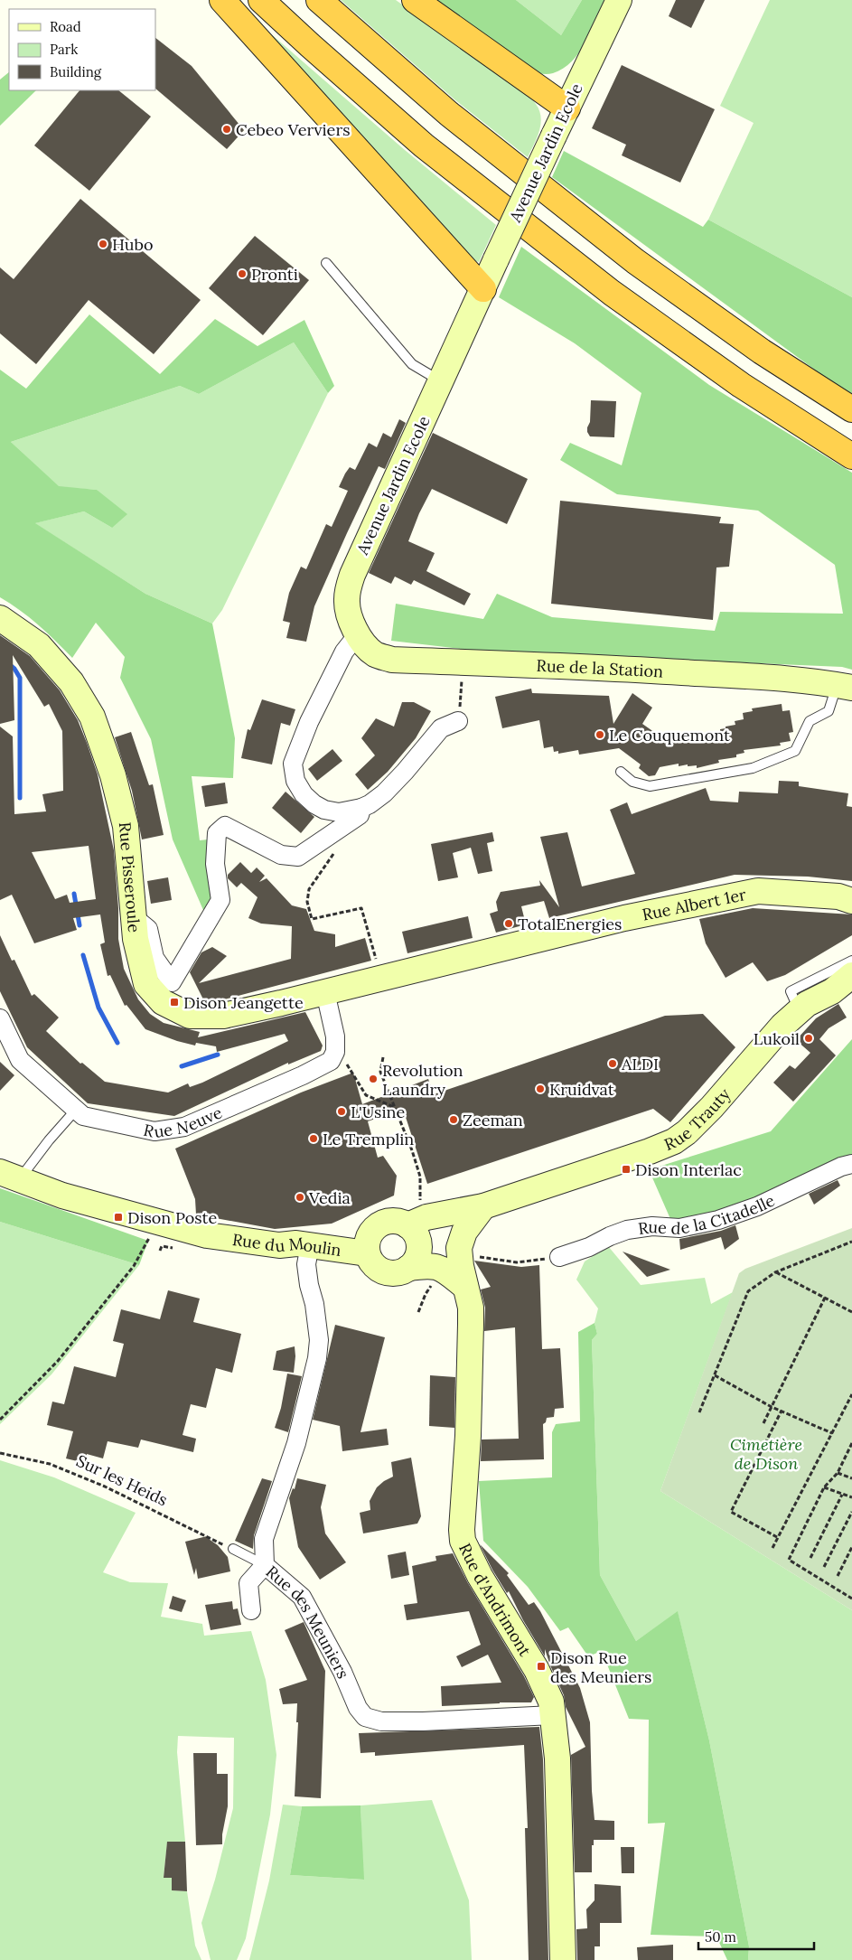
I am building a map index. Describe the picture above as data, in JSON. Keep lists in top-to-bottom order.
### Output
{
  "streets": {
    "main road": [
      "Avenue Jardin Ecole",
      "Rue de la Station",
      "Rue Pisseroule",
      "Rue Albert 1er",
      "Rue Trauty",
      "Rue du Moulin",
      "Rue d'Andrimont"
    ],
    "street": ["Rue Neuve", "Rue de la Citadelle", "Rue des Meuniers"],
    "path": ["Sur les Heids"]
  },
  "crossings": [
    ["Avenue Jardin Ecole", "Rue de la Station"],
    ["Rue Pisseroule", "Rue Albert 1er"],
    ["Rue Trauty", "Rue du Moulin"],
    ["Rue Trauty", "Rue d'Andrimont"],
    ["Rue du Moulin", "Rue des Meuniers"],
    ["Rue d'Andrimont", "Rue des Meuniers"]
  ],
  "parks": ["Cimetière de Dison"],
  "places": {
    "other": [
      "Cebeo Verviers",
      "Hubo",
      "Pronti",
      "Le Couquemont",
      "TotalEnergies",
      "Lukoil",
      "ALDI",
      "Revolution Laundry",
      "Kruidvat",
      "L'Usine",
      "Zeeman",
      "Le Tremplin",
      "Vedia"
    ],
    "transit": [
      "Dison Jeangette",
      "Dison Interlac",
      "Dison Poste",
      "Dison Rue des Meuniers"
    ]
  },
  "legend": ["Road", "Park", "Building"],
  "scale_bar": "50 m"
}
